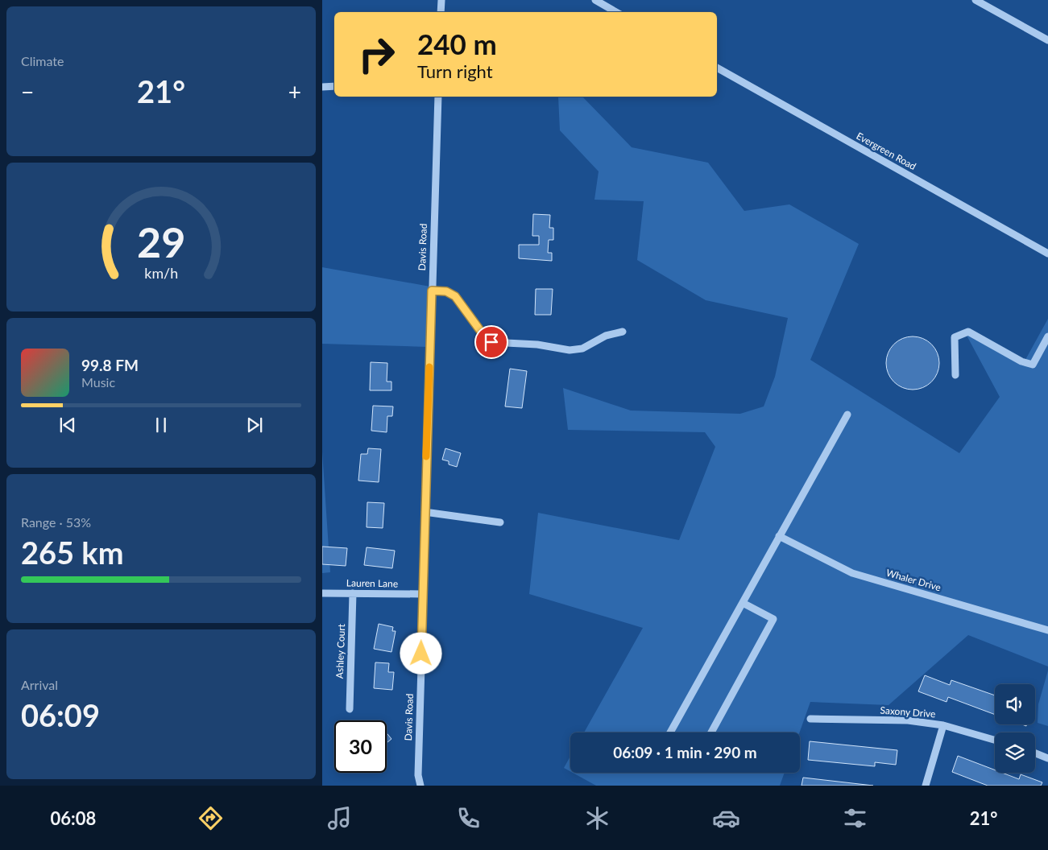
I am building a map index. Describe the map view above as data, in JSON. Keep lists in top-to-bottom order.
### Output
{
  "streets": {
    "street": [
      "Evergreen Road",
      "Davis Road",
      "Whaler Drive",
      "Lauren Lane",
      "Ashley Court",
      "Saxony Drive"
    ]
  },
  "crossings": [
    ["Davis Road", "Lauren Lane"],
    ["Lauren Lane", "Ashley Court"]
  ],
  "page": {
    "tile": [
      "Climate",
      ["Range · 53%", "265 km"],
      ["Arrival", "06:09"]
    ],
    "turn": ["240 m", "Turn right"],
    "heat": ["−", "21°", "+"],
    "song": ["99.8 FM", "Music"],
    "limit": "30",
    "trip": "06:09 · 1 min · 290 m",
    "tabs": ["06:08", "21°"],
    "gauge": ["29", "km/h"]
  }
}
